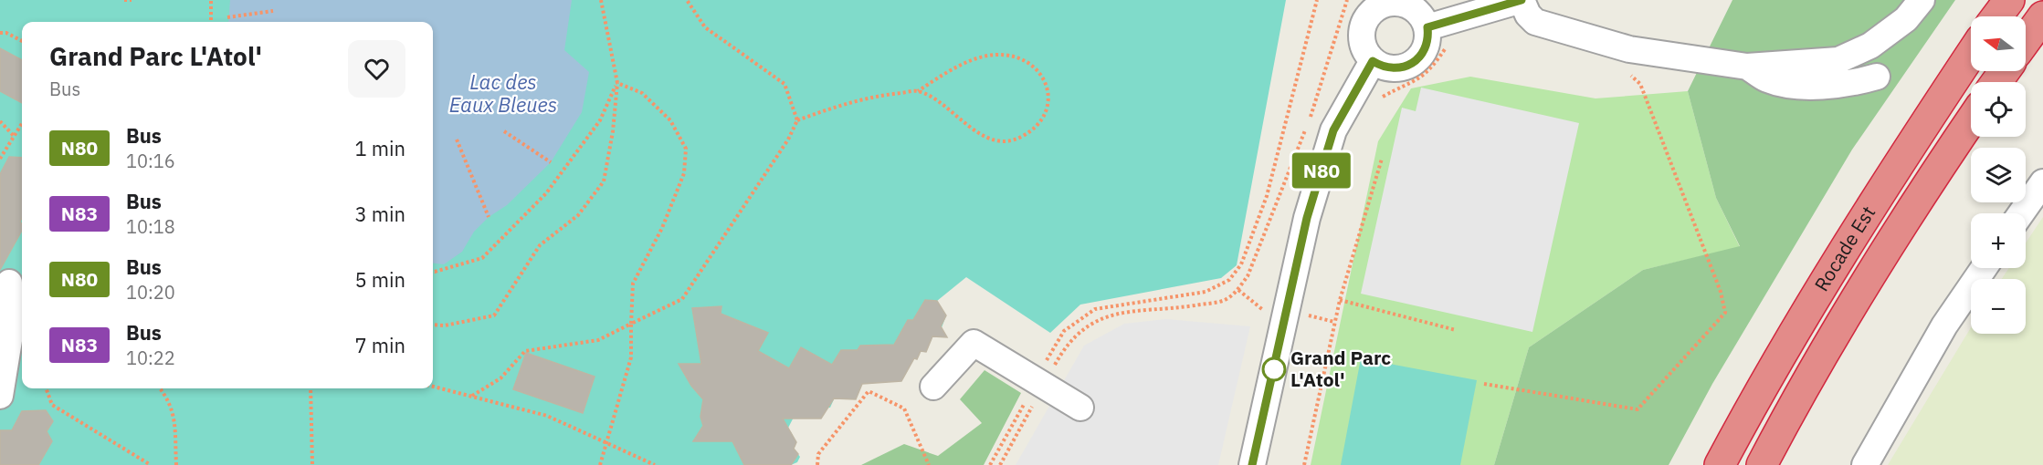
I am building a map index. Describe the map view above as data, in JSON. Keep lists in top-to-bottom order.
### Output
{
  "streets": {
    "highway": ["Rocade Est"]
  },
  "water": ["Lac des Eaux Bleues"],
  "places": ["Grand Parc L'Atol'"],
  "lines": ["bus line N80"],
  "north": "left",
  "page": {
    "on_map": "N80",
    "map_buttons": ["+", "−"],
    "heading": ["Grand Parc L'Atol'", "Bus"],
    "list": [
      {
        "mark": "N80",
        "name": "Bus",
        "note": "10:16",
        "value": "1 min"
      },
      {
        "mark": "N83",
        "name": "Bus",
        "note": "10:18",
        "value": "3 min"
      },
      {
        "mark": "N80",
        "name": "Bus",
        "note": "10:20",
        "value": "5 min"
      },
      {
        "mark": "N83",
        "name": "Bus",
        "note": "10:22",
        "value": "7 min"
      }
    ]
  }
}
